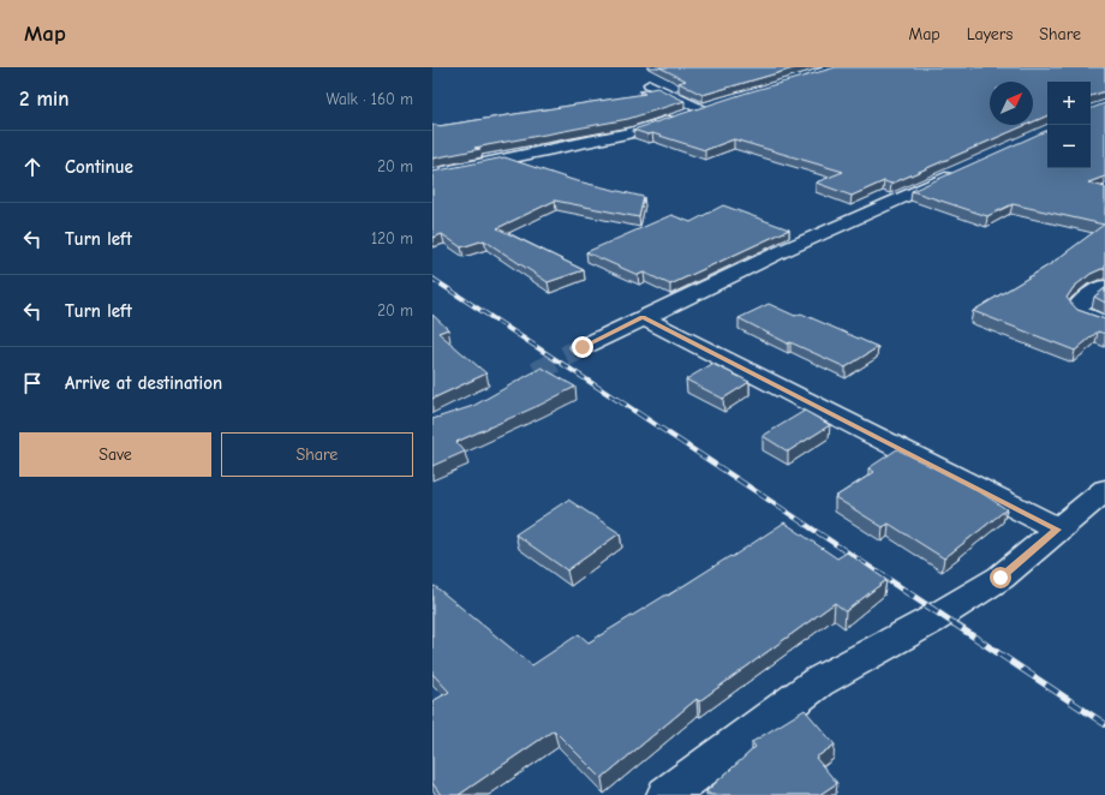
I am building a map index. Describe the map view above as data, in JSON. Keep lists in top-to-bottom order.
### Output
{
  "north": "top right",
  "page": {
    "header": "Map",
    "nav": ["Map", "Layers", "Share"],
    "heading": ["2 min", "Walk · 160 m"],
    "map_buttons": ["+", "−"],
    "list": [
      ["Continue", "20 m"],
      ["Turn left", "120 m"],
      ["Turn left", "20 m"],
      "Arrive at destination"
    ],
    "buttons": ["Save", "Share"]
  }
}
